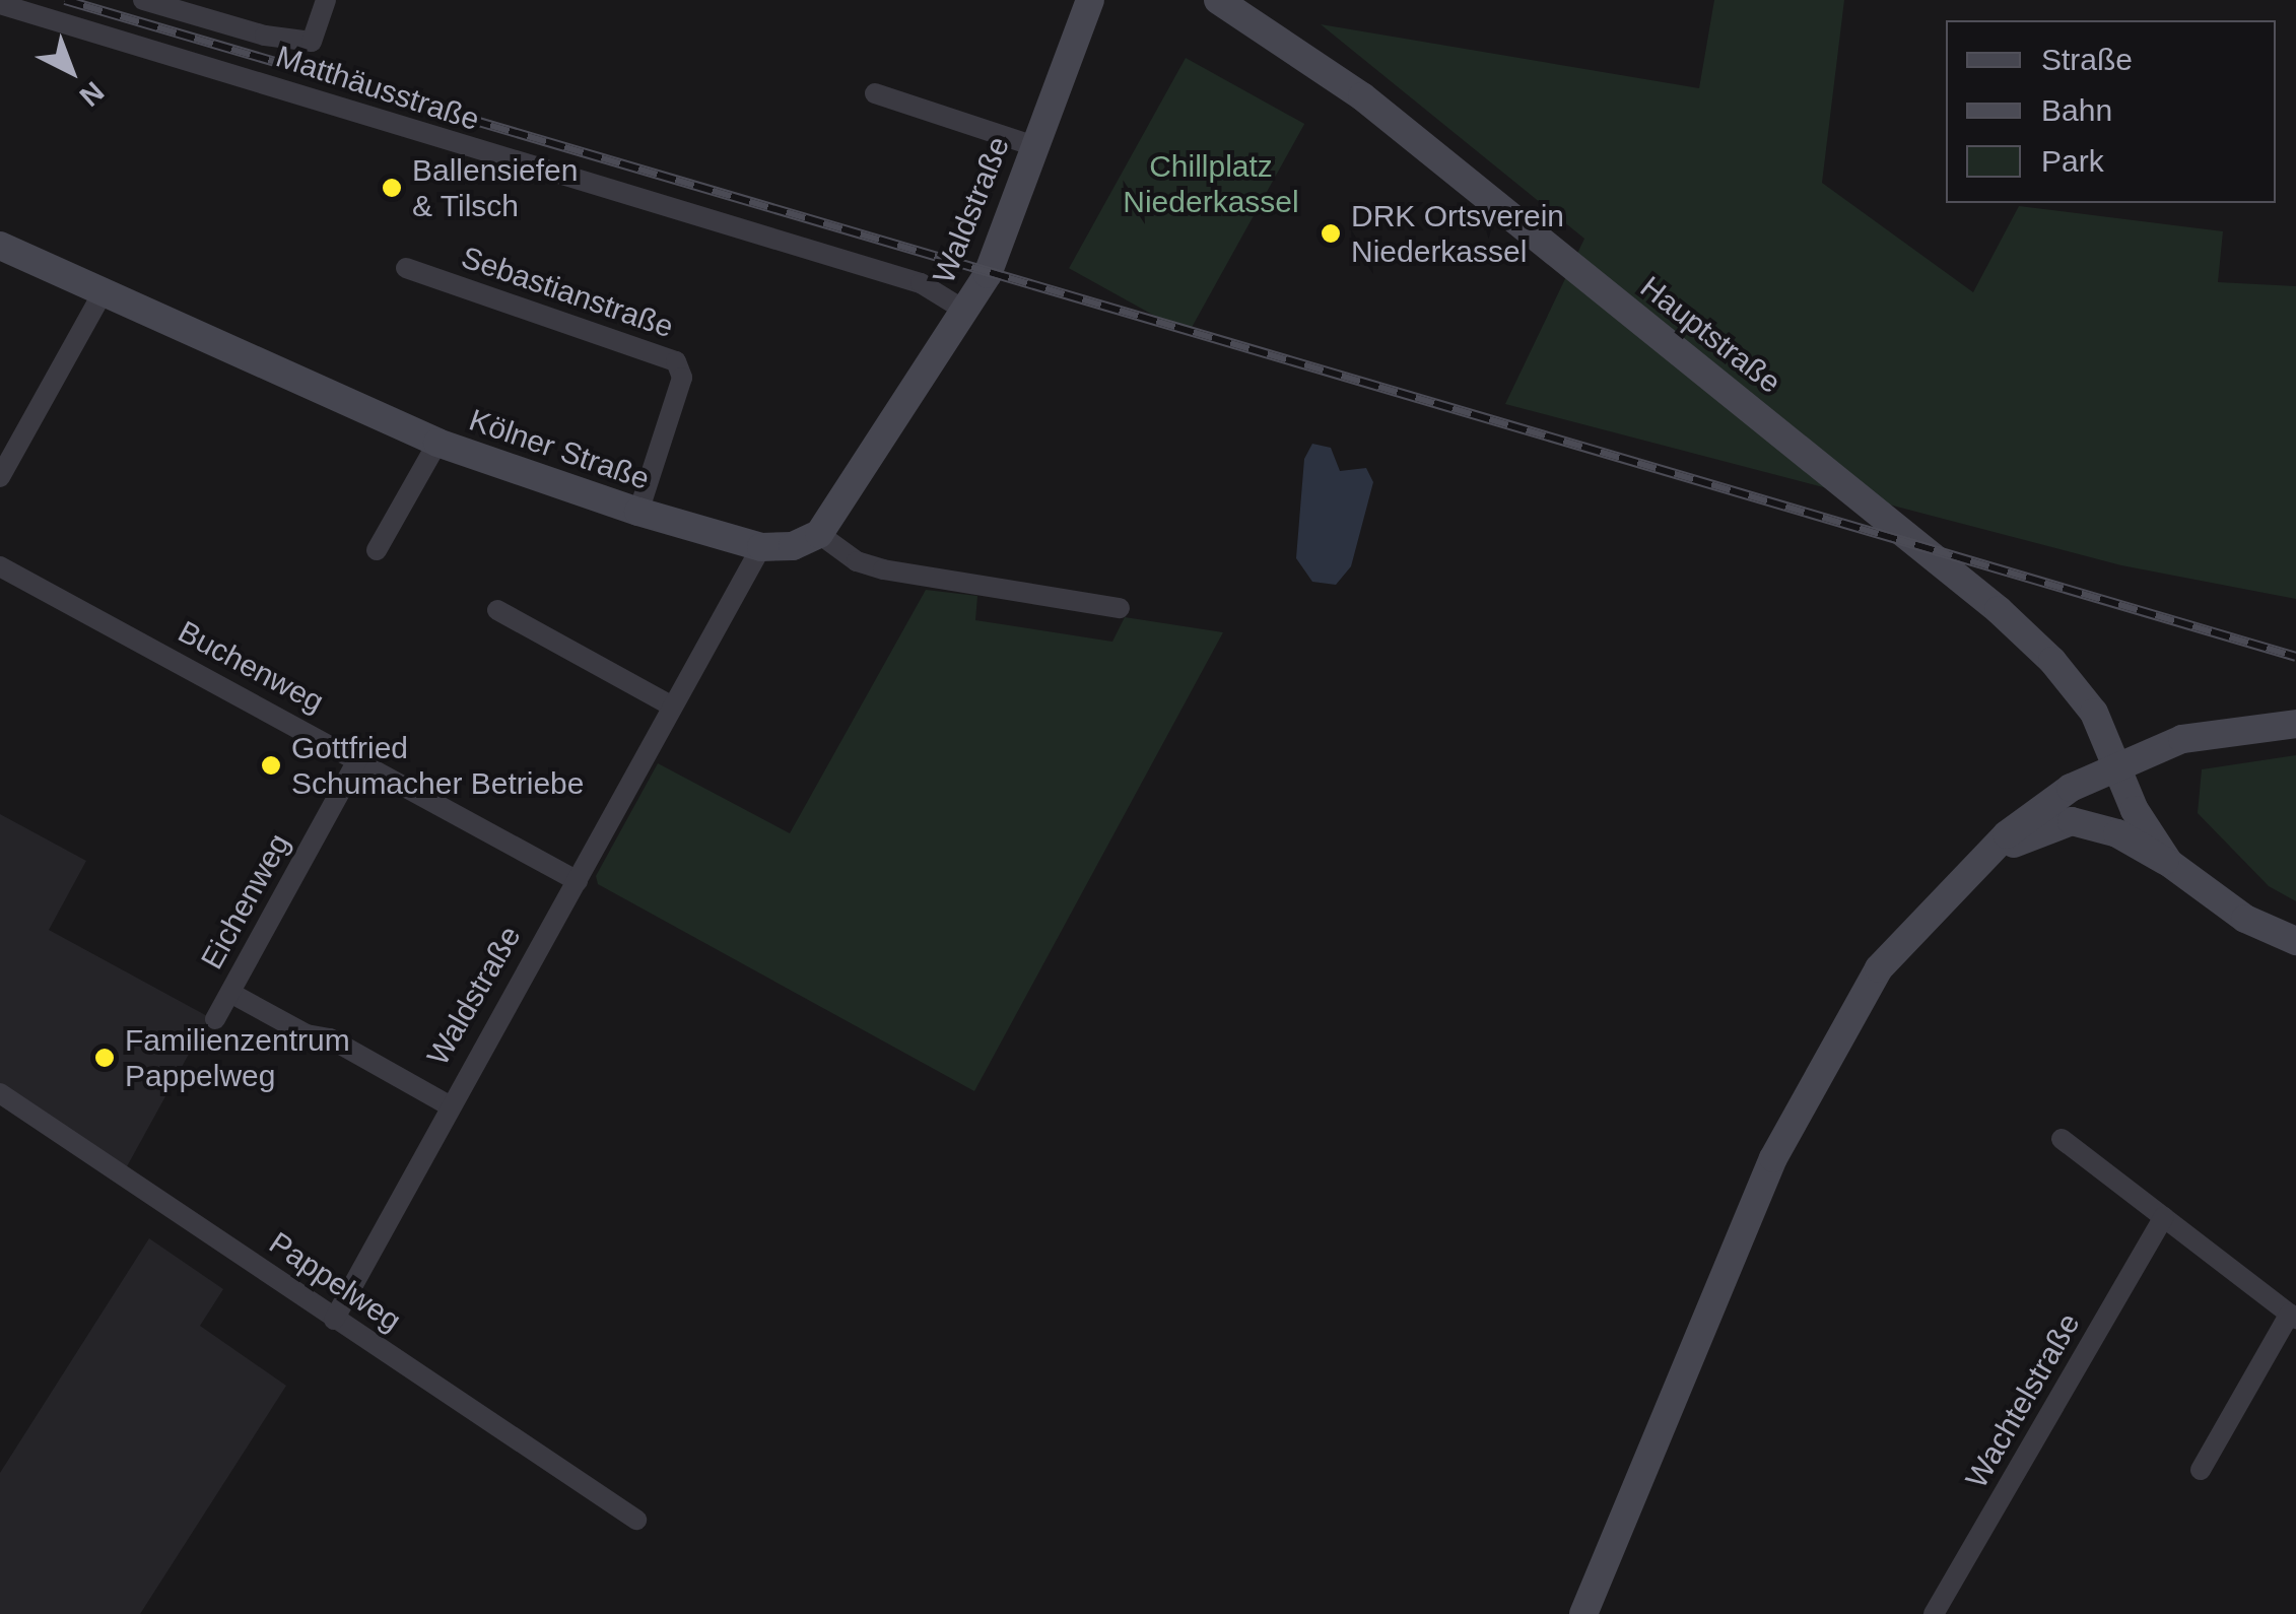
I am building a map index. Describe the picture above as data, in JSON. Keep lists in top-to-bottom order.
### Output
{
  "streets": {
    "street": [
      "Matthäusstraße",
      "Waldstraße",
      "Sebastianstraße",
      "Hauptstraße",
      "Kölner Straße",
      "Buchenweg",
      "Eichenweg",
      "Pappelweg",
      "Wachtelstraße"
    ]
  },
  "crossings": [
    ["Matthäusstraße", "Waldstraße"],
    ["Waldstraße", "Kölner Straße"],
    ["Waldstraße", "Buchenweg"],
    ["Waldstraße", "Pappelweg"],
    ["Sebastianstraße", "Kölner Straße"],
    ["Buchenweg", "Eichenweg"]
  ],
  "parks": ["Chillplatz Niederkassel"],
  "places": [
    "Ballensiefen & Tilsch",
    "DRK Ortsverein Niederkassel",
    "Gottfried Schumacher Betriebe",
    "Familienzentrum Pappelweg"
  ],
  "legend": ["Straße", "Bahn", "Park"],
  "north": "bottom right"
}
